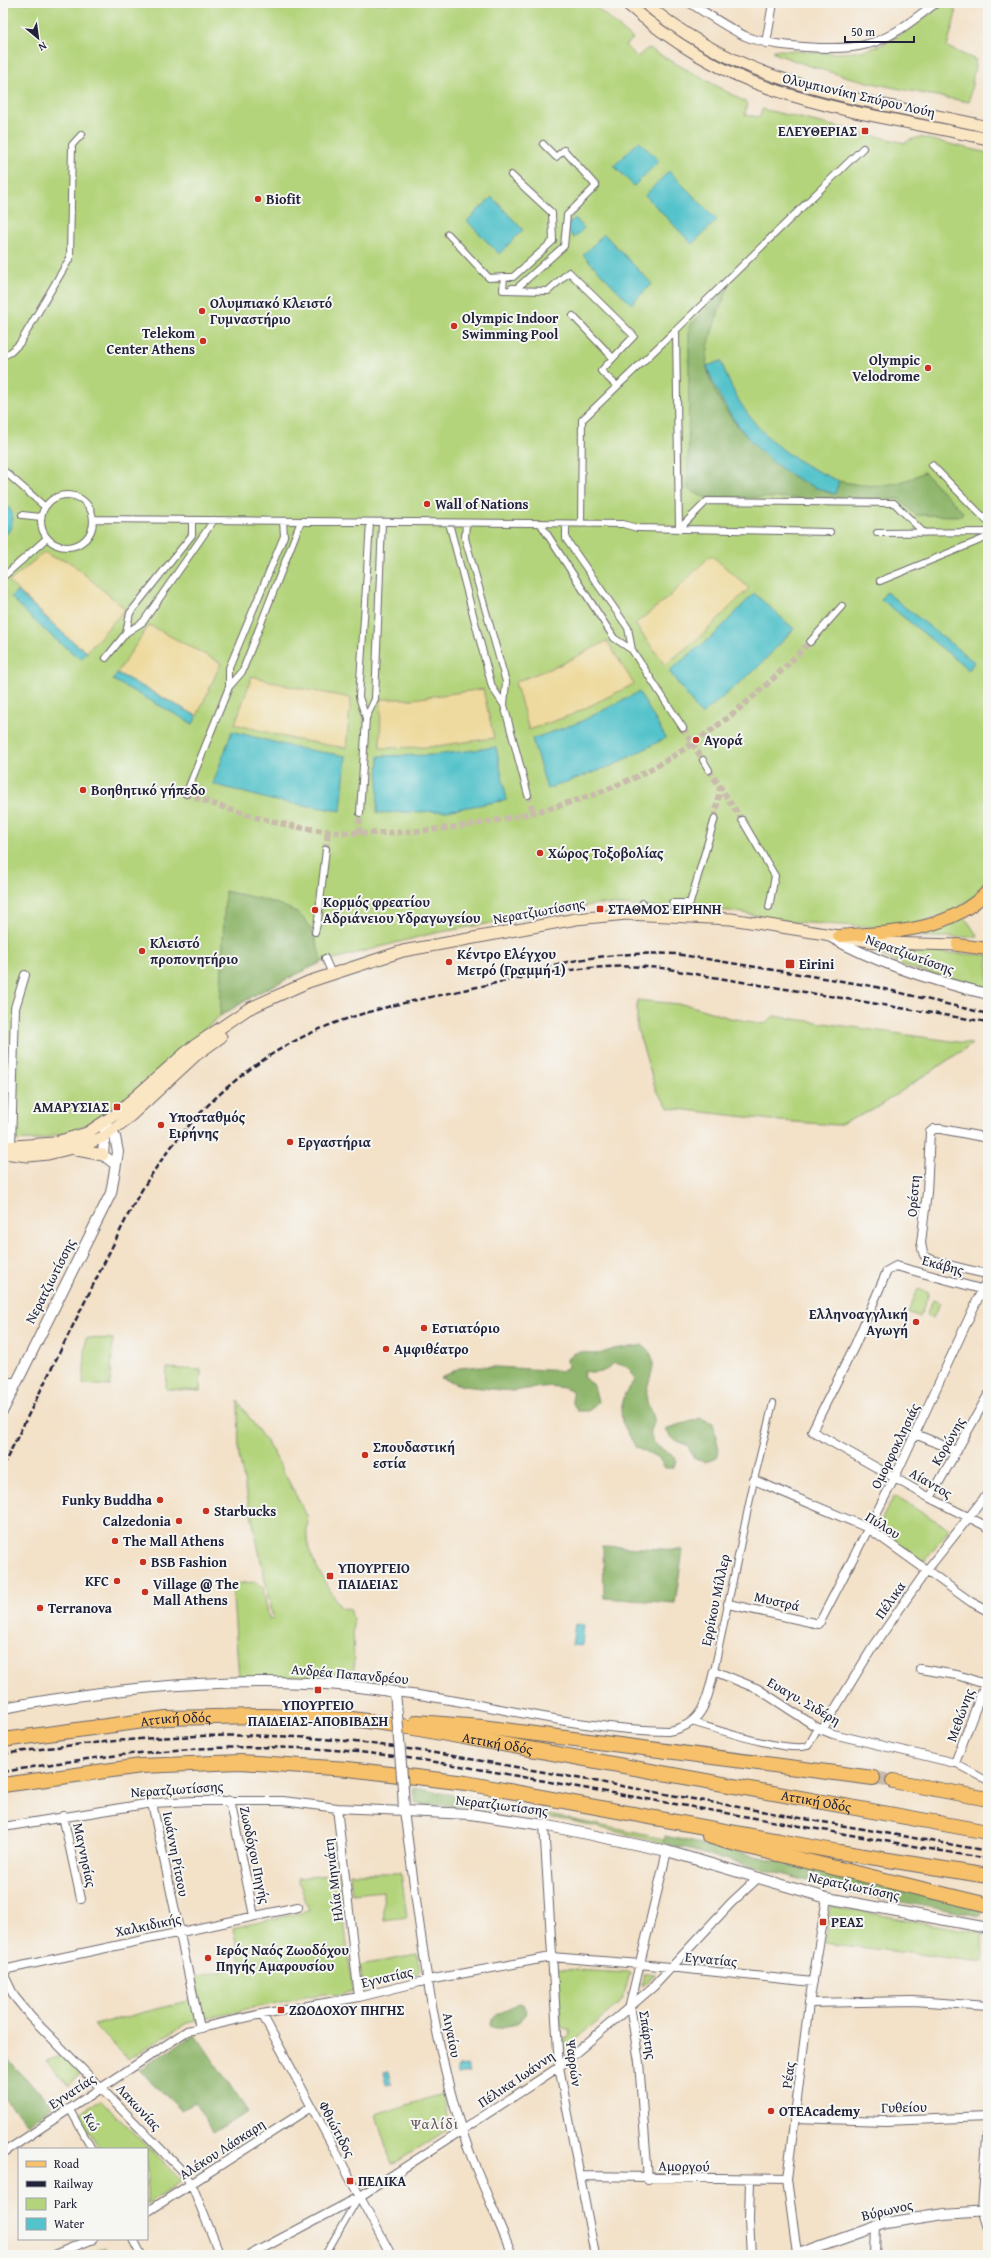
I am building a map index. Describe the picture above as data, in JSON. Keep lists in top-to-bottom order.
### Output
{
  "streets": {
    "highway": ["Αττική Οδός"],
    "main road": ["Ολυμπιονίκη Σπύρου Λούη", "Νερατζιωτίσσης"],
    "street": [
      "Ορέστη",
      "Εκάβης",
      "Κορώνης",
      "Ομορφοκλησιάς",
      "Αίαντος",
      "Πύλου",
      "Ερρίκου Μίλλερ",
      "Πέλικα",
      "Μυστρά",
      "Ανδρέα Παπανδρέου",
      "Ευαγυ. Σιδέρη",
      "Μεθώνης",
      "Ιωάννη Ρίτσου",
      "Μαγνησίας",
      "Ζωοδόχου Πηγής",
      "Ηλία Μηνιάτη",
      "Χαλκιδικής",
      "Εγνατίας",
      "Αιγαίου",
      "Σπάρτης",
      "Ψαρρών",
      "Ρέας",
      "Πέλικα Ιωάννη",
      "Λακωνίας",
      "Γυθείου",
      "Κώ",
      "Φθιώτιδος",
      "Αλέκου Λάσκαρη",
      "Αμοργού",
      "Βύρωνος"
    ]
  },
  "crossings": [
    ["Νερατζιωτίσσης", "Ιωάννη Ρίτσου"],
    ["Νερατζιωτίσσης", "Μαγνησίας"],
    ["Νερατζιωτίσσης", "Ζωοδόχου Πηγής"],
    ["Νερατζιωτίσσης", "Ηλία Μηνιάτη"],
    ["Νερατζιωτίσσης", "Αιγαίου"],
    ["Νερατζιωτίσσης", "Σπάρτης"],
    ["Νερατζιωτίσσης", "Ψαρρών"],
    ["Νερατζιωτίσσης", "Ρέας"],
    ["Νερατζιωτίσσης", "Πέλικα Ιωάννη"],
    ["Ορέστη", "Ομορφοκλησιάς"],
    ["Εκάβης", "Ομορφοκλησιάς"],
    ["Εκάβης", "Αίαντος"],
    ["Κορώνης", "Αίαντος"],
    ["Ομορφοκλησιάς", "Αίαντος"],
    ["Ομορφοκλησιάς", "Πύλου"],
    ["Ομορφοκλησιάς", "Μυστρά"],
    ["Αίαντος", "Πέλικα"],
    ["Πύλου", "Ερρίκου Μίλλερ"],
    ["Πύλου", "Πέλικα"],
    ["Ερρίκου Μίλλερ", "Μυστρά"],
    ["Ερρίκου Μίλλερ", "Ανδρέα Παπανδρέου"],
    ["Ερρίκου Μίλλερ", "Ευαγυ. Σιδέρη"],
    ["Πέλικα", "Ευαγυ. Σιδέρη"],
    ["Ευαγυ. Σιδέρη", "Μεθώνης"],
    ["Ιωάννη Ρίτσου", "Χαλκιδικής"],
    ["Ιωάννη Ρίτσου", "Εγνατίας"],
    ["Ζωοδόχου Πηγής", "Χαλκιδικής"],
    ["Ηλία Μηνιάτη", "Εγνατίας"],
    ["Χαλκιδικής", "Λακωνίας"],
    ["Εγνατίας", "Αιγαίου"],
    ["Εγνατίας", "Σπάρτης"],
    ["Εγνατίας", "Ψαρρών"],
    ["Εγνατίας", "Ρέας"],
    ["Εγνατίας", "Πέλικα Ιωάννη"],
    ["Εγνατίας", "Λακωνίας"],
    ["Εγνατίας", "Κώ"],
    ["Εγνατίας", "Φθιώτιδος"],
    ["Αιγαίου", "Πέλικα Ιωάννη"],
    ["Σπάρτης", "Πέλικα Ιωάννη"],
    ["Σπάρτης", "Αμοργού"],
    ["Ψαρρών", "Πέλικα Ιωάννη"],
    ["Ψαρρών", "Αμοργού"],
    ["Ρέας", "Γυθείου"],
    ["Ρέας", "Αμοργού"],
    ["Ρέας", "Βύρωνος"],
    ["Πέλικα Ιωάννη", "Φθιώτιδος"],
    ["Λακωνίας", "Αλέκου Λάσκαρη"],
    ["Φθιώτιδος", "Αλέκου Λάσκαρη"]
  ],
  "districts": ["Ψαλίδι"],
  "places": {
    "transit": [
      "ΕΛΕΥΘΕΡΙΑΣ",
      "ΣΤΑΘΜΟΣ ΕΙΡΗΝΗ",
      "Eirini",
      "ΑΜΑΡΥΣΙΑΣ",
      "ΥΠΟΥΡΓΕΙΟ ΠΑΙΔΕΙΑΣ",
      "ΥΠΟΥΡΓΕΙΟ ΠΑΙΔΕΙΑΣ-ΑΠΟΒΙΒΑΣΗ",
      "ΡΕΑΣ",
      "ΖΩΟΔΟΧΟΥ ΠΗΓΗΣ",
      "ΠΕΛΙΚΑ"
    ],
    "other": [
      "Biofit",
      "Ολυμπιακό Κλειστό Γυμναστήριο",
      "Olympic Indoor Swimming Pool",
      "Telekom Center Athens",
      "Olympic Velodrome",
      "Wall of Nations",
      "Αγορά",
      "Βοηθητικό γήπεδο",
      "Χώρος Τοξοβολίας",
      "Κορμός φρεατίου Αδριάνειου Υδραγωγείου",
      "Κλειστό προπονητήριο",
      "Κέντρο Ελέγχου Μετρό (Γραμμή 1)",
      "Υποσταθμός Ειρήνης",
      "Εργαστήρια",
      "Ελληνοαγγλική Αγωγή",
      "Εστιατόριο",
      "Αμφιθέατρο",
      "Σπουδαστική εστία",
      "Funky Buddha",
      "Starbucks",
      "Calzedonia",
      "The Mall Athens",
      "BSB Fashion",
      "KFC",
      "Village @ The Mall Athens",
      "Terranova",
      "Ιερός Ναός Ζωοδόχου Πηγής Αμαρουσίου",
      "OTEAcademy"
    ]
  },
  "legend": [
    "Road",
    "Railway",
    "Park",
    "Water"
  ],
  "scale_bar": "50 m",
  "north": "bottom right"
}
